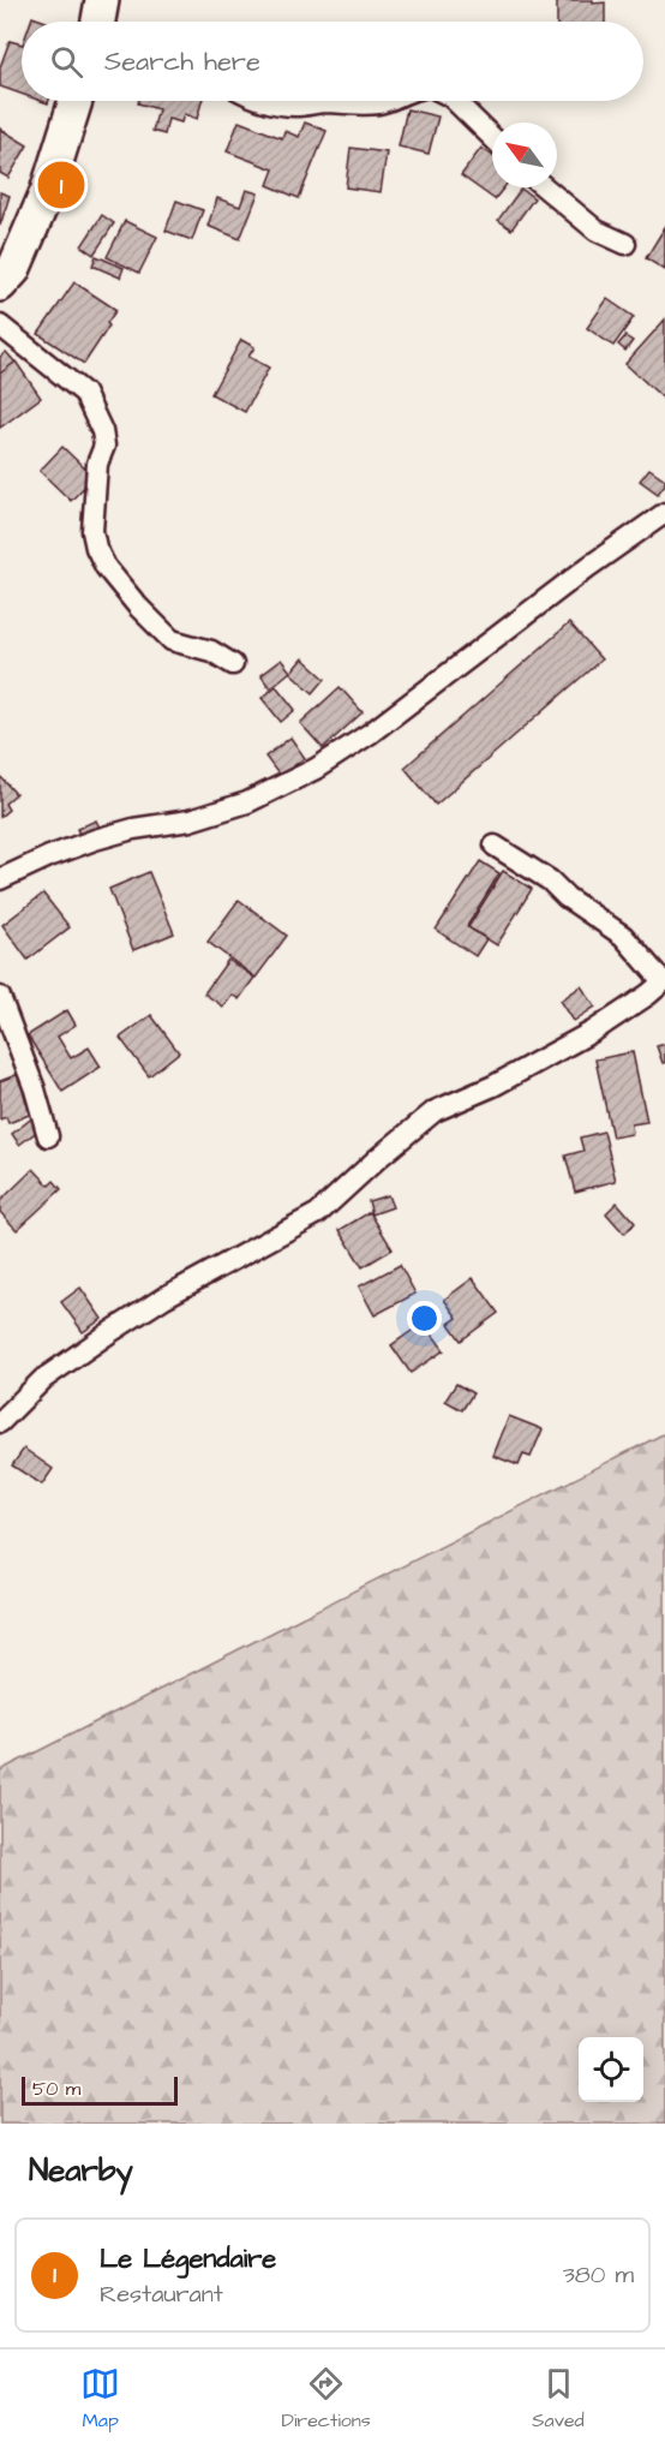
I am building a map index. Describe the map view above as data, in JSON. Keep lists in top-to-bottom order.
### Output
{
  "scale_bar": "50 m",
  "north": "top left",
  "page": {
    "search": "Search here",
    "pins": "1",
    "scale": "50 m",
    "heading": "Nearby",
    "list": [
      {
        "mark": "1",
        "name": "Le Légendaire",
        "note": "Restaurant",
        "value": "380 m"
      }
    ],
    "nav": ["Map", "Directions", "Saved"]
  }
}
